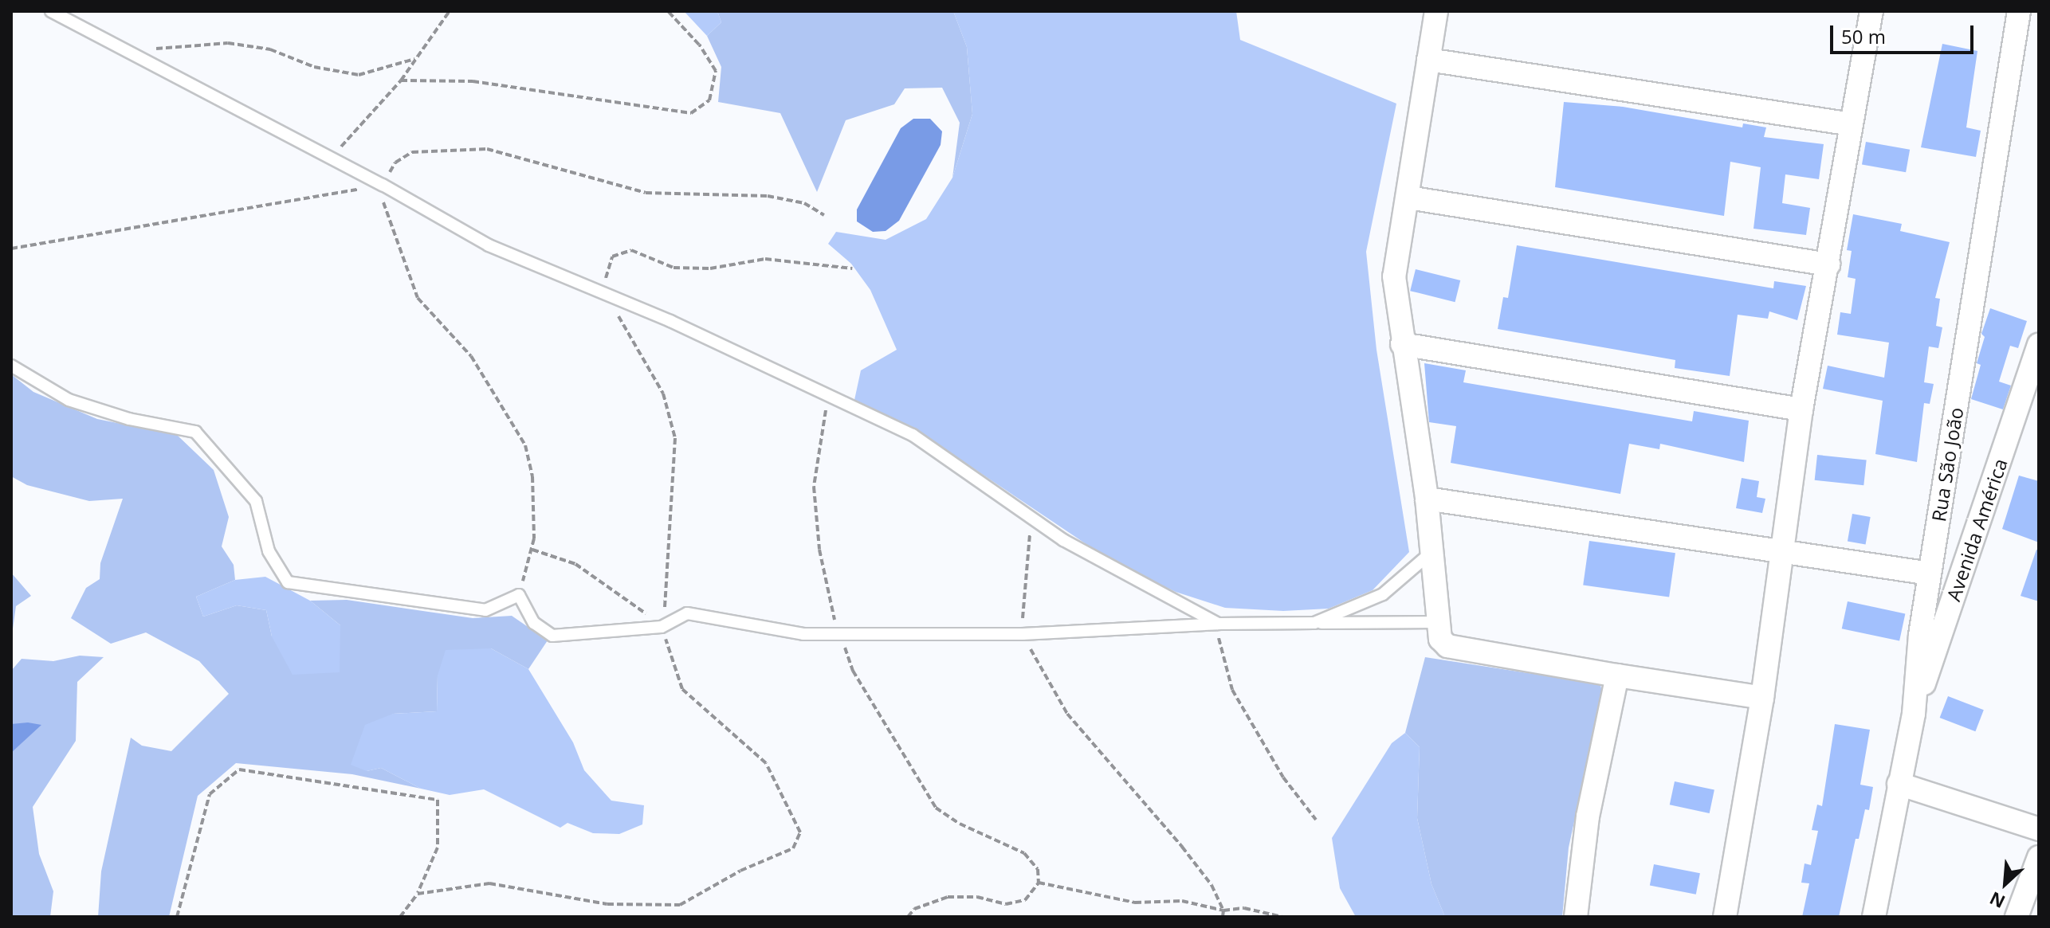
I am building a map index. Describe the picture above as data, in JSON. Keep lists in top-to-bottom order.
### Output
{
  "streets": {
    "street": ["Rua São João", "Avenida América"]
  },
  "crossings": [
    ["Rua São João", "Avenida América"]
  ],
  "scale_bar": "50 m",
  "north": "bottom left"
}
